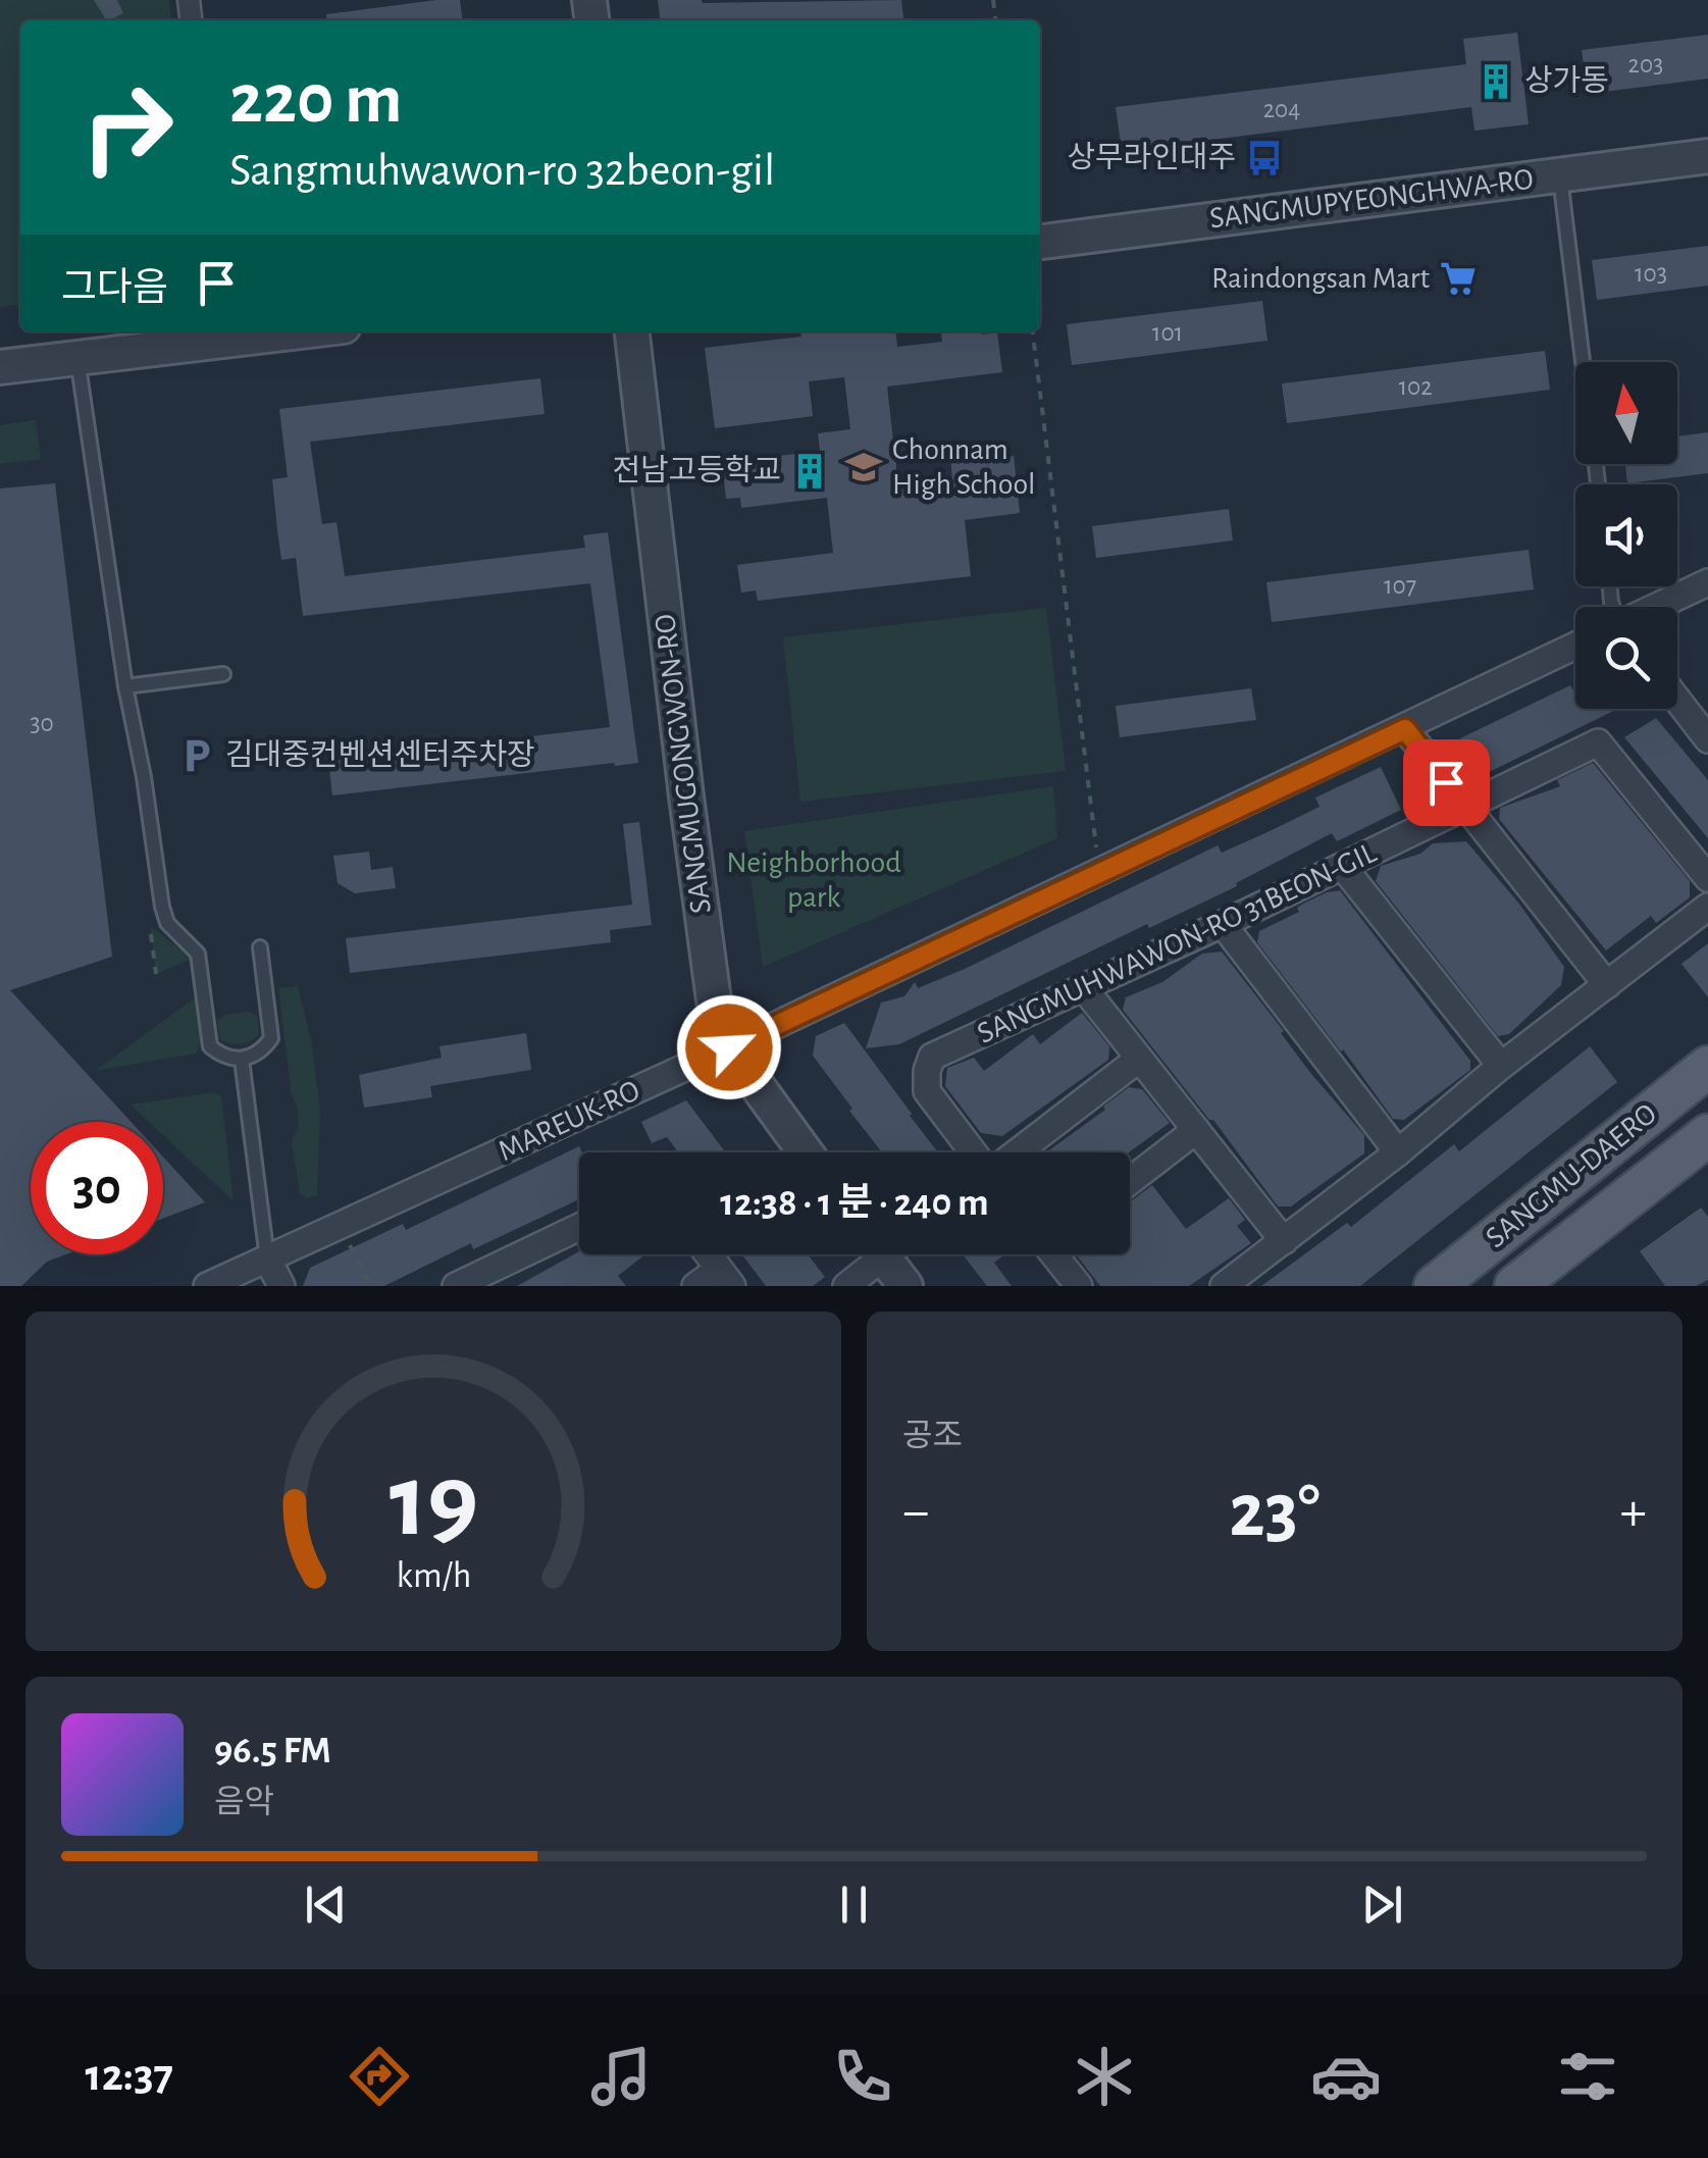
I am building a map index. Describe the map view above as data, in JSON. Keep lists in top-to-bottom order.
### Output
{
  "streets": {
    "main road": ["SANGMU-DAERO"],
    "street": [
      "SANGMUPYEONGHWA-RO",
      "SANGMUGONGWON-RO",
      "SANGMUHWAWON-RO 31BEON-GIL",
      "MAREUK-RO"
    ]
  },
  "crossings": [
    ["SANGMUGONGWON-RO", "MAREUK-RO"]
  ],
  "parks": ["Neighborhood park"],
  "places": {
    "building": ["상가동", "전남고등학교"],
    "bus stop": ["상무라인대주"],
    "supermarket": ["Raindongsan Mart"],
    "school or university": ["Chonnam High School"],
    "parking": ["김대중컨벤션센터주차장"]
  },
  "house_numbers": [
    "203",
    "204",
    "103",
    "101",
    "102",
    "107",
    "30"
  ],
  "north": "top",
  "page": {
    "turn": ["220 m", "Sangmuhwawon-ro 32beon-gil"],
    "then": "그다음",
    "limit": "30",
    "trip": "12:38 · 1 분 · 240 m",
    "tile": "공조",
    "heat": ["−", "23°", "+"],
    "song": ["96.5 FM", "음악"],
    "tabs": "12:37",
    "gauge": ["19", "km/h"]
  }
}
